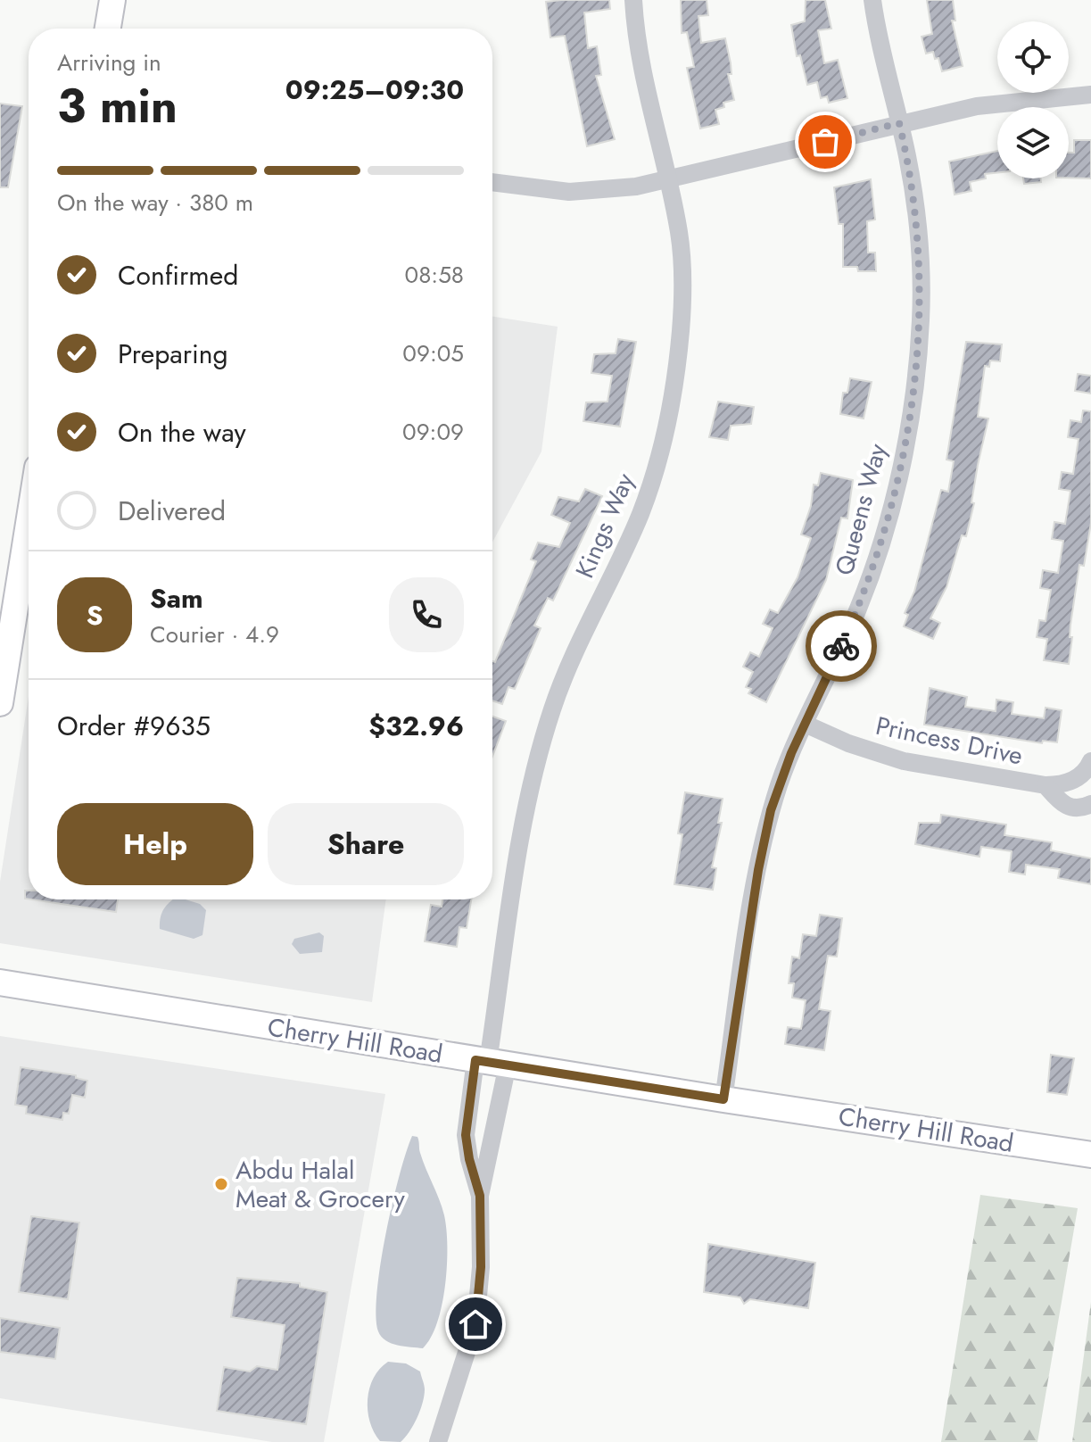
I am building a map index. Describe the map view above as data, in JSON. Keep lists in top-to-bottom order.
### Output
{
  "streets": {
    "main road": ["Cherry Hill Road"],
    "street": ["Queens Way", "Kings Way", "Princess Drive"]
  },
  "crossings": [
    ["Queens Way", "Princess Drive"],
    ["Queens Way", "Cherry Hill Road"],
    ["Kings Way", "Cherry Hill Road"]
  ],
  "places": ["Abdu Halal Meat & Grocery"],
  "page": {
    "heading": ["3 min", "Arriving in", "09:25–09:30"],
    "panel": [
      "Sam",
      "Courier · 4.9",
      "Order #9635",
      "$32.96"
    ],
    "bar": "On the way · 380 m",
    "list": [
      ["Confirmed", "08:58"],
      ["Preparing", "09:05"],
      ["On the way", "09:09"],
      "Delivered"
    ],
    "round": "S",
    "buttons": ["Help", "Share"]
  }
}
